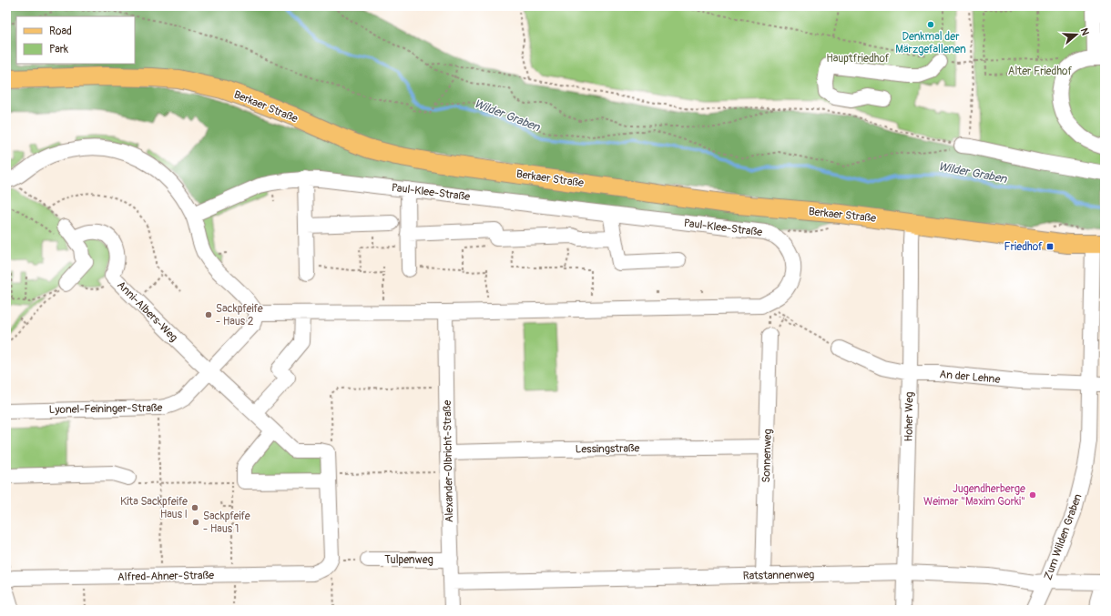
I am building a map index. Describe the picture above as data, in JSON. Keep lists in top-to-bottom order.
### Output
{
  "streets": {
    "main road": ["Berkaer Straße"],
    "street": [
      "Paul-Klee-Straße",
      "Anni-Albers-Weg",
      "An der Lehne",
      "Lyonel-Feininger-Straße",
      "Hoher Weg",
      "Lessingstraße",
      "Sonnenweg",
      "Alexander-Olbricht-Straße",
      "Zum Wilden Graben",
      "Tulpenweg",
      "Ratstannenweg",
      "Alfred-Ahner-Straße"
    ]
  },
  "crossings": [
    ["Berkaer Straße", "Hoher Weg"],
    ["Berkaer Straße", "Zum Wilden Graben"],
    ["Paul-Klee-Straße", "Lyonel-Feininger-Straße"],
    ["Paul-Klee-Straße", "Alexander-Olbricht-Straße"],
    ["Anni-Albers-Weg", "Lyonel-Feininger-Straße"],
    ["An der Lehne", "Hoher Weg"],
    ["An der Lehne", "Zum Wilden Graben"],
    ["Hoher Weg", "Ratstannenweg"],
    ["Lessingstraße", "Sonnenweg"],
    ["Lessingstraße", "Alexander-Olbricht-Straße"],
    ["Sonnenweg", "Ratstannenweg"],
    ["Alexander-Olbricht-Straße", "Tulpenweg"],
    ["Alexander-Olbricht-Straße", "Ratstannenweg"],
    ["Zum Wilden Graben", "Ratstannenweg"]
  ],
  "water": ["Wilder Graben"],
  "parks": ["Hauptfriedhof", "Alter Friedhof"],
  "places": {
    "other": [
      "Denkmal der Märzgefallenen",
      "Sackpfeife - Haus 2",
      "Jugendherberge Weimar \"Maxim Gorki\"",
      "Kita Sackpfeife Haus I",
      "Sackpfeife - Haus 1"
    ],
    "transit": ["Friedhof"]
  },
  "legend": ["Road", "Park"],
  "north": "right"
}
